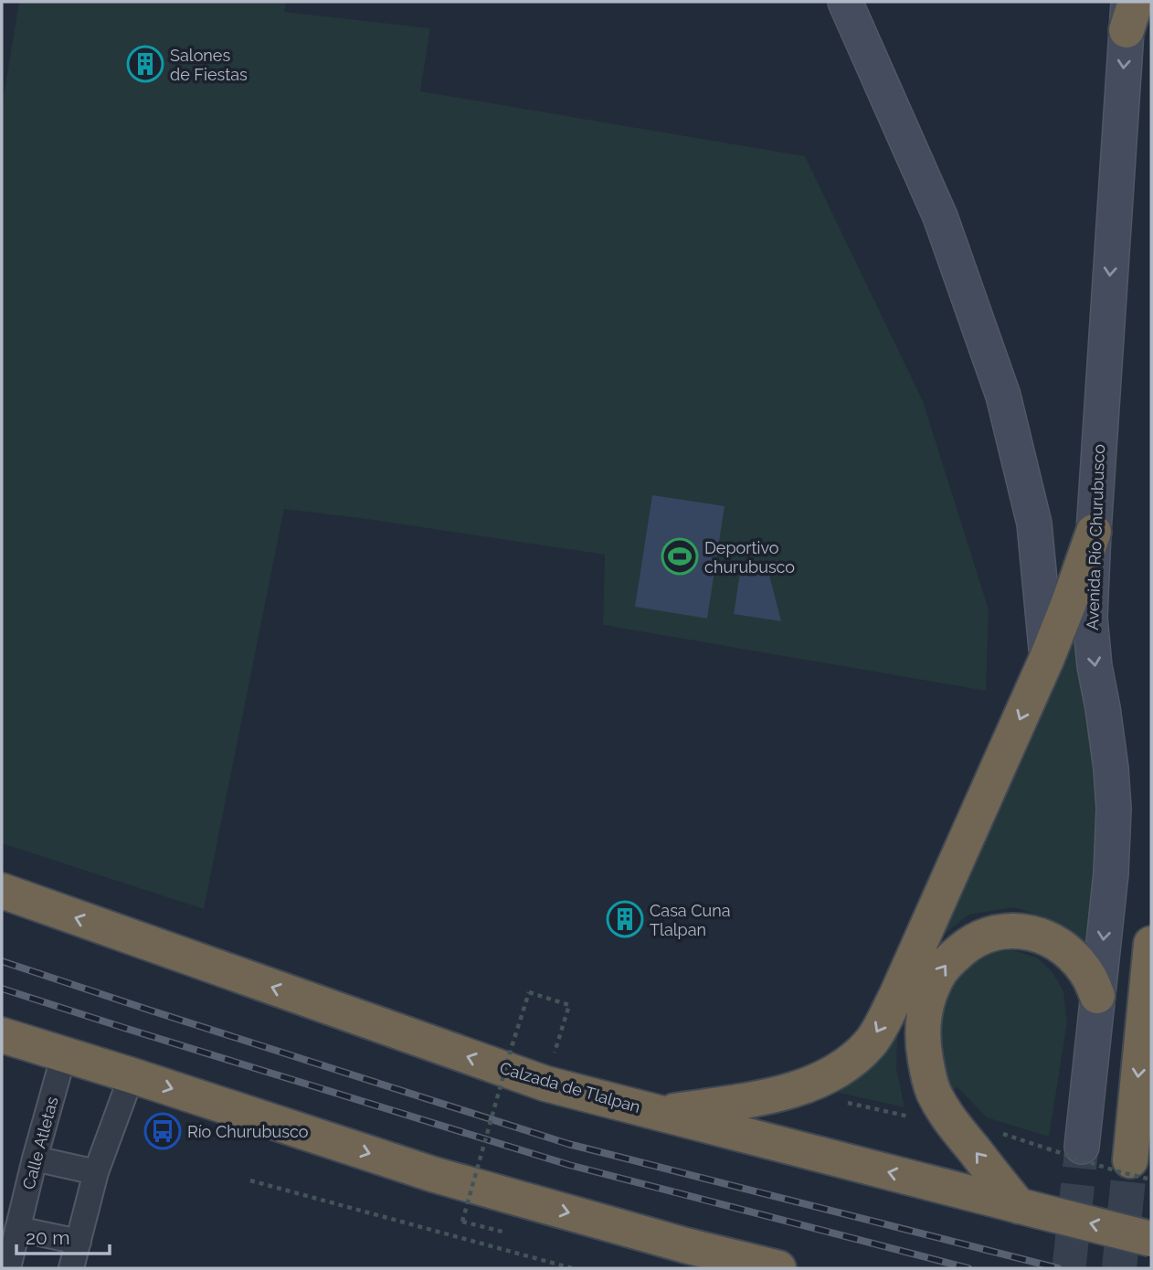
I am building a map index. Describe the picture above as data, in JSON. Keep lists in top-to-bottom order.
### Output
{
  "streets": {
    "highway": ["Calzada de Tlalpan"],
    "main road": ["Avenida Río Churubusco"],
    "street": ["Calle Atletas"]
  },
  "places": {
    "building": ["Salones de Fiestas", "Casa Cuna Tlalpan"],
    "sports": ["Deportivo churubusco"],
    "bus stop": ["Río Churubusco"]
  },
  "scale_bar": "20 m"
}
